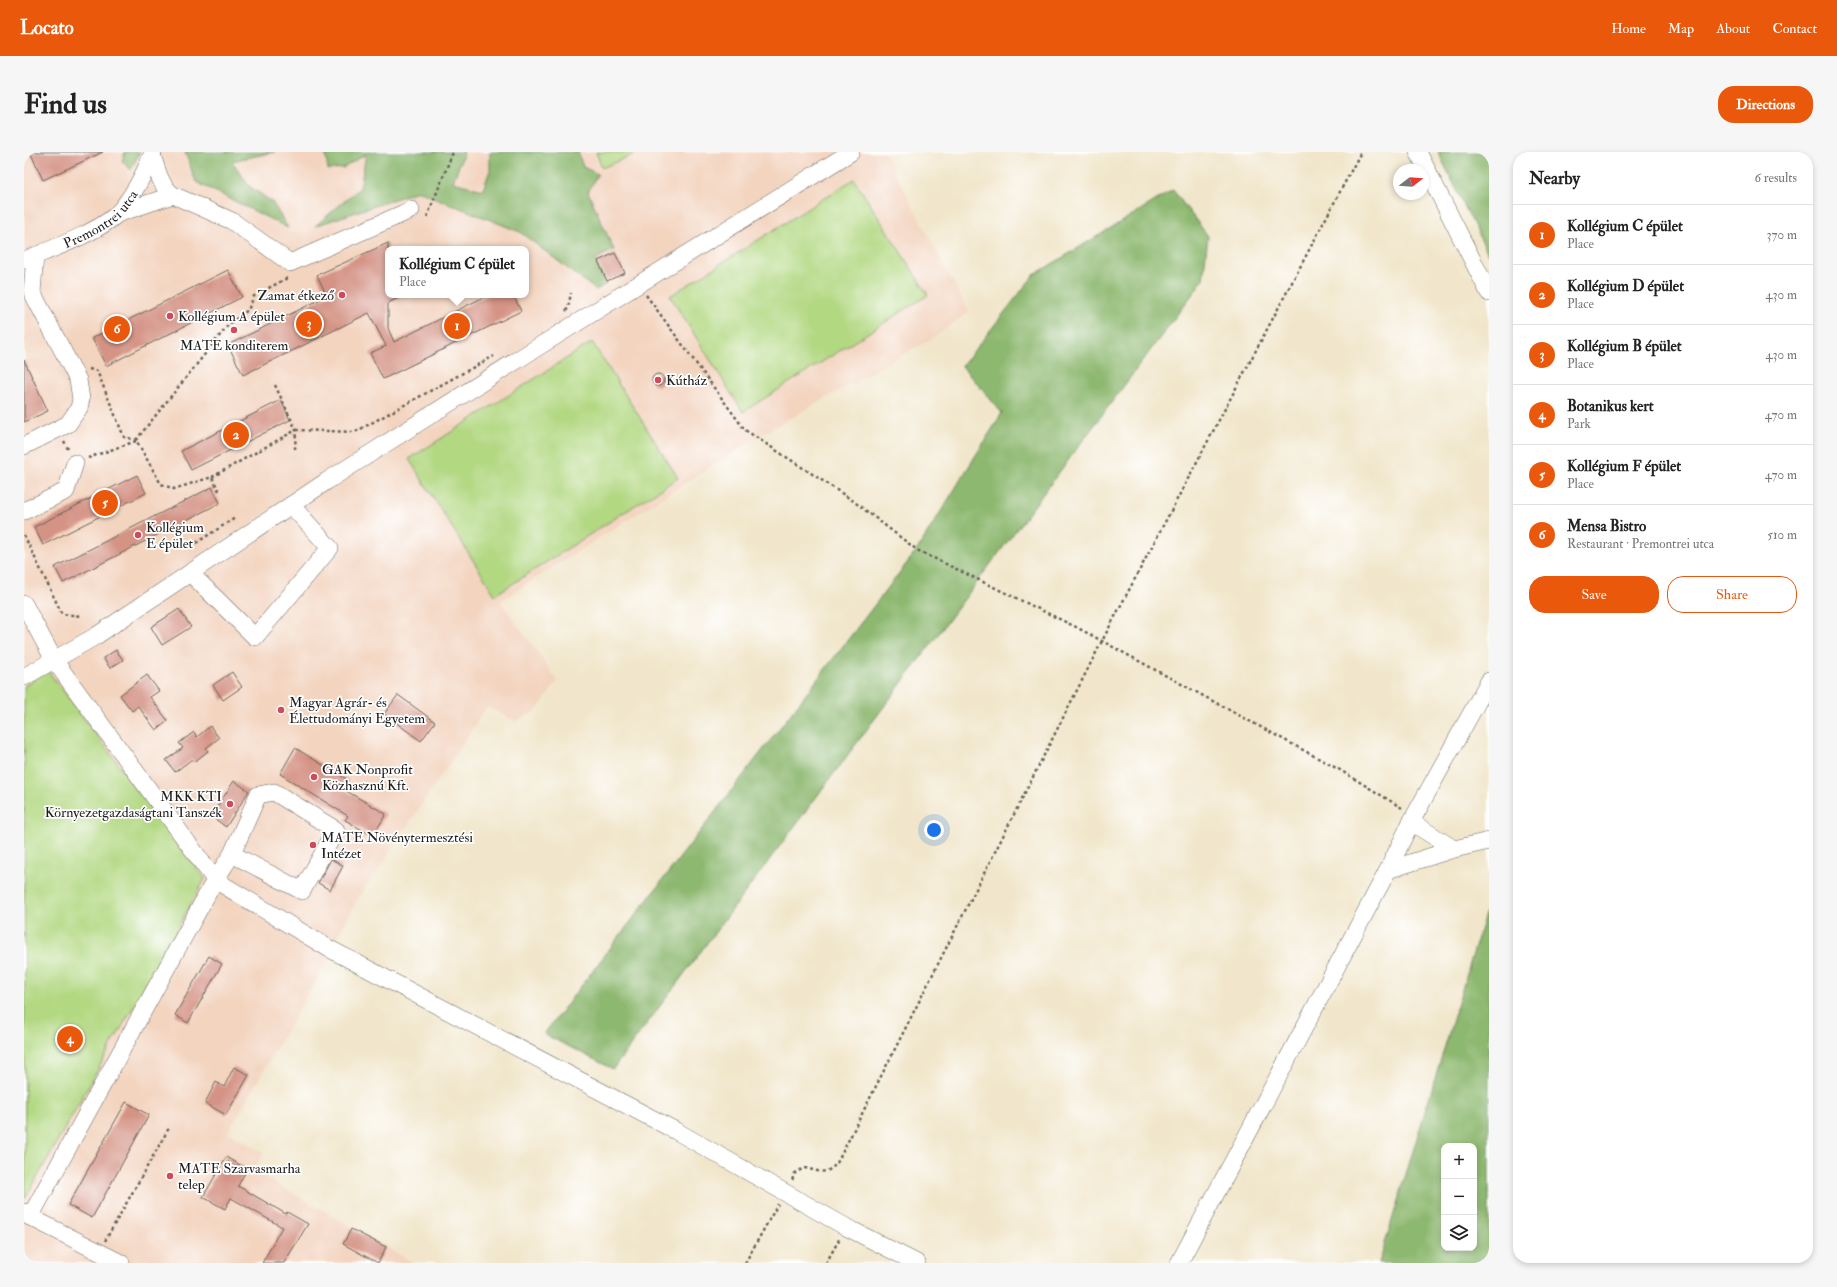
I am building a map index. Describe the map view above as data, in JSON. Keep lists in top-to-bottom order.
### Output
{
  "streets": {
    "street": ["Premontrei utca"]
  },
  "places": [
    "Zamat étkező",
    "Kollégium A épület",
    "MATE konditerem",
    "Kútház",
    "Kollégium E épület",
    "Magyar Agrár- és Élettudományi Egyetem",
    "GAK Nonprofit Közhasznú Kft.",
    "MKK KTI Környezetgazdaságtani Tanszék",
    "MATE Növénytermesztési Intézet",
    "MATE Szarvasmarha telep"
  ],
  "north": "right",
  "page": {
    "header": "Locato",
    "nav": [
      "Home",
      "Map",
      "About",
      "Contact"
    ],
    "buttons": [
      "Directions",
      ["Save", "Share"]
    ],
    "title": "Find us",
    "heading": ["Nearby", "6 results"],
    "list": [
      {
        "mark": "1",
        "name": "Kollégium C épület",
        "note": "Place",
        "value": "370 m"
      },
      {
        "mark": "2",
        "name": "Kollégium D épület",
        "note": "Place",
        "value": "430 m"
      },
      {
        "mark": "3",
        "name": "Kollégium B épület",
        "note": "Place",
        "value": "430 m"
      },
      {
        "mark": "4",
        "name": "Botanikus kert",
        "note": "Park",
        "value": "470 m"
      },
      {
        "mark": "5",
        "name": "Kollégium F épület",
        "note": "Place",
        "value": "470 m"
      },
      {
        "mark": "6",
        "name": "Mensa Bistro",
        "note": "Restaurant · Premontrei utca",
        "value": "510 m"
      }
    ],
    "popup": ["Kollégium C épület", "Place"],
    "pins": [
      "3",
      "1",
      "6",
      "2",
      "5",
      "4"
    ],
    "map_buttons": ["+", "−"]
  }
}
